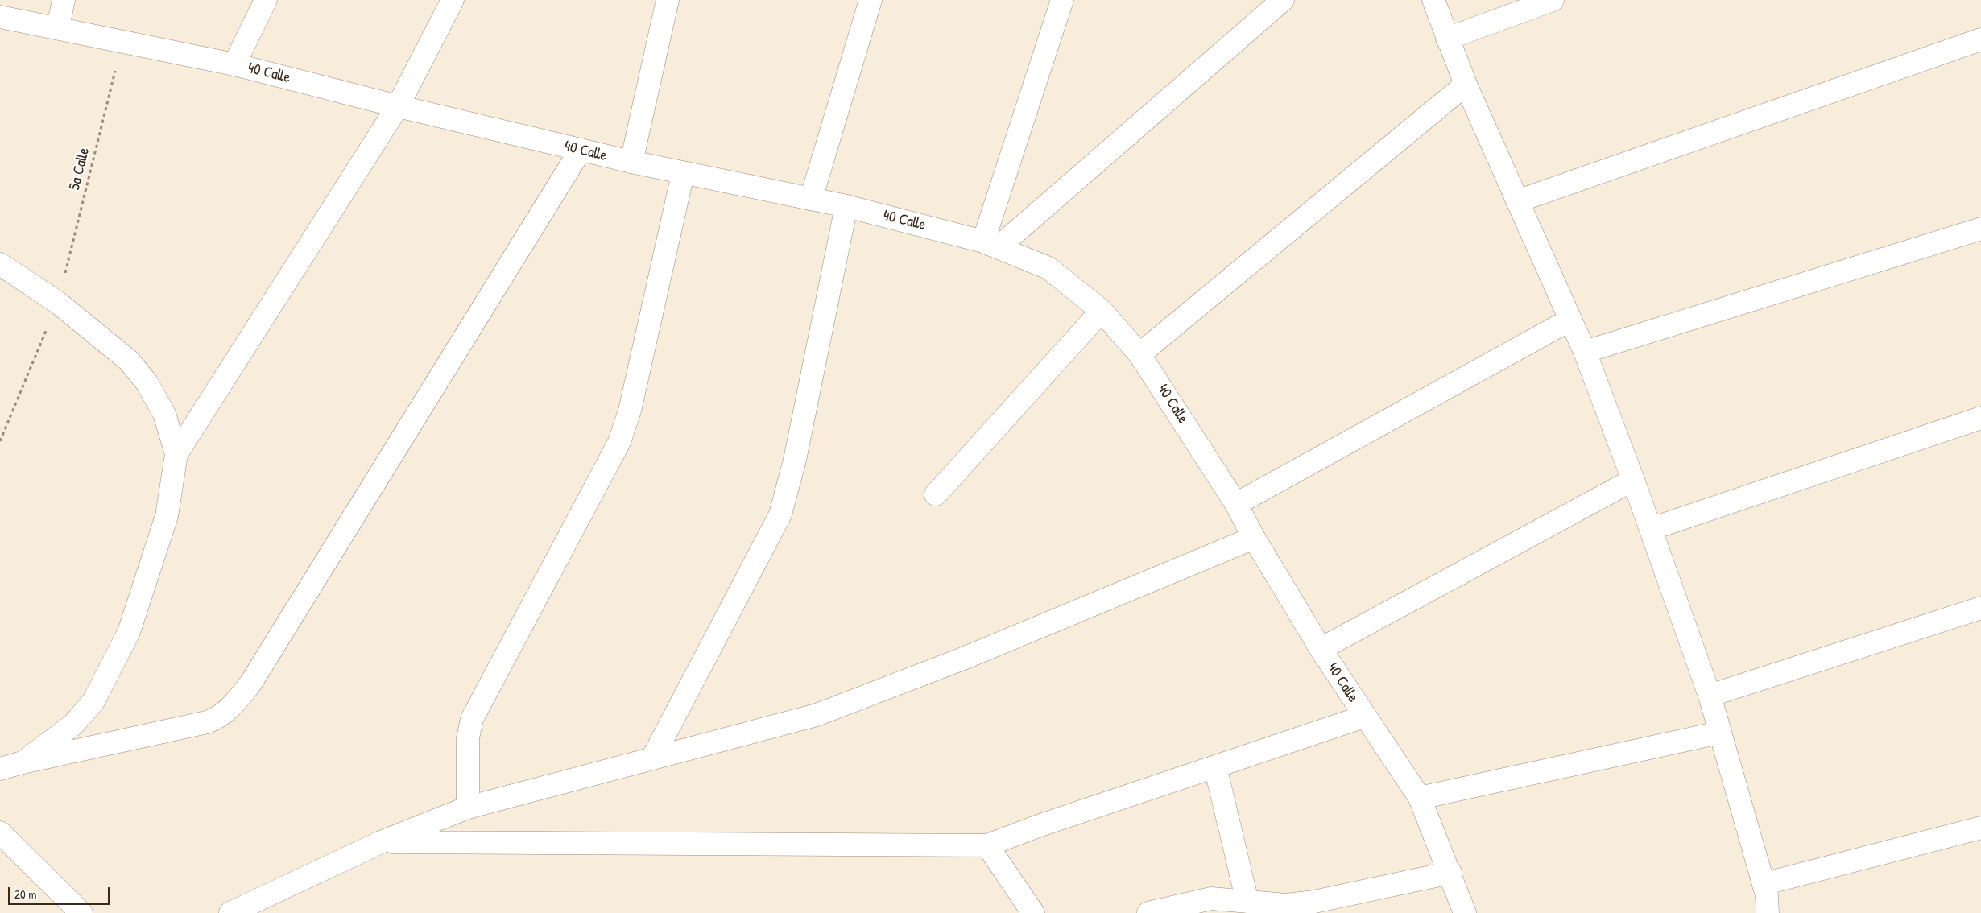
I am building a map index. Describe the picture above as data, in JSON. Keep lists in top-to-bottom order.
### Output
{
  "streets": {
    "street": ["40 Calle"],
    "path": ["5a Calle"]
  },
  "crossings": [
    ["40 Calle", "5a Calle"]
  ],
  "scale_bar": "20 m"
}
